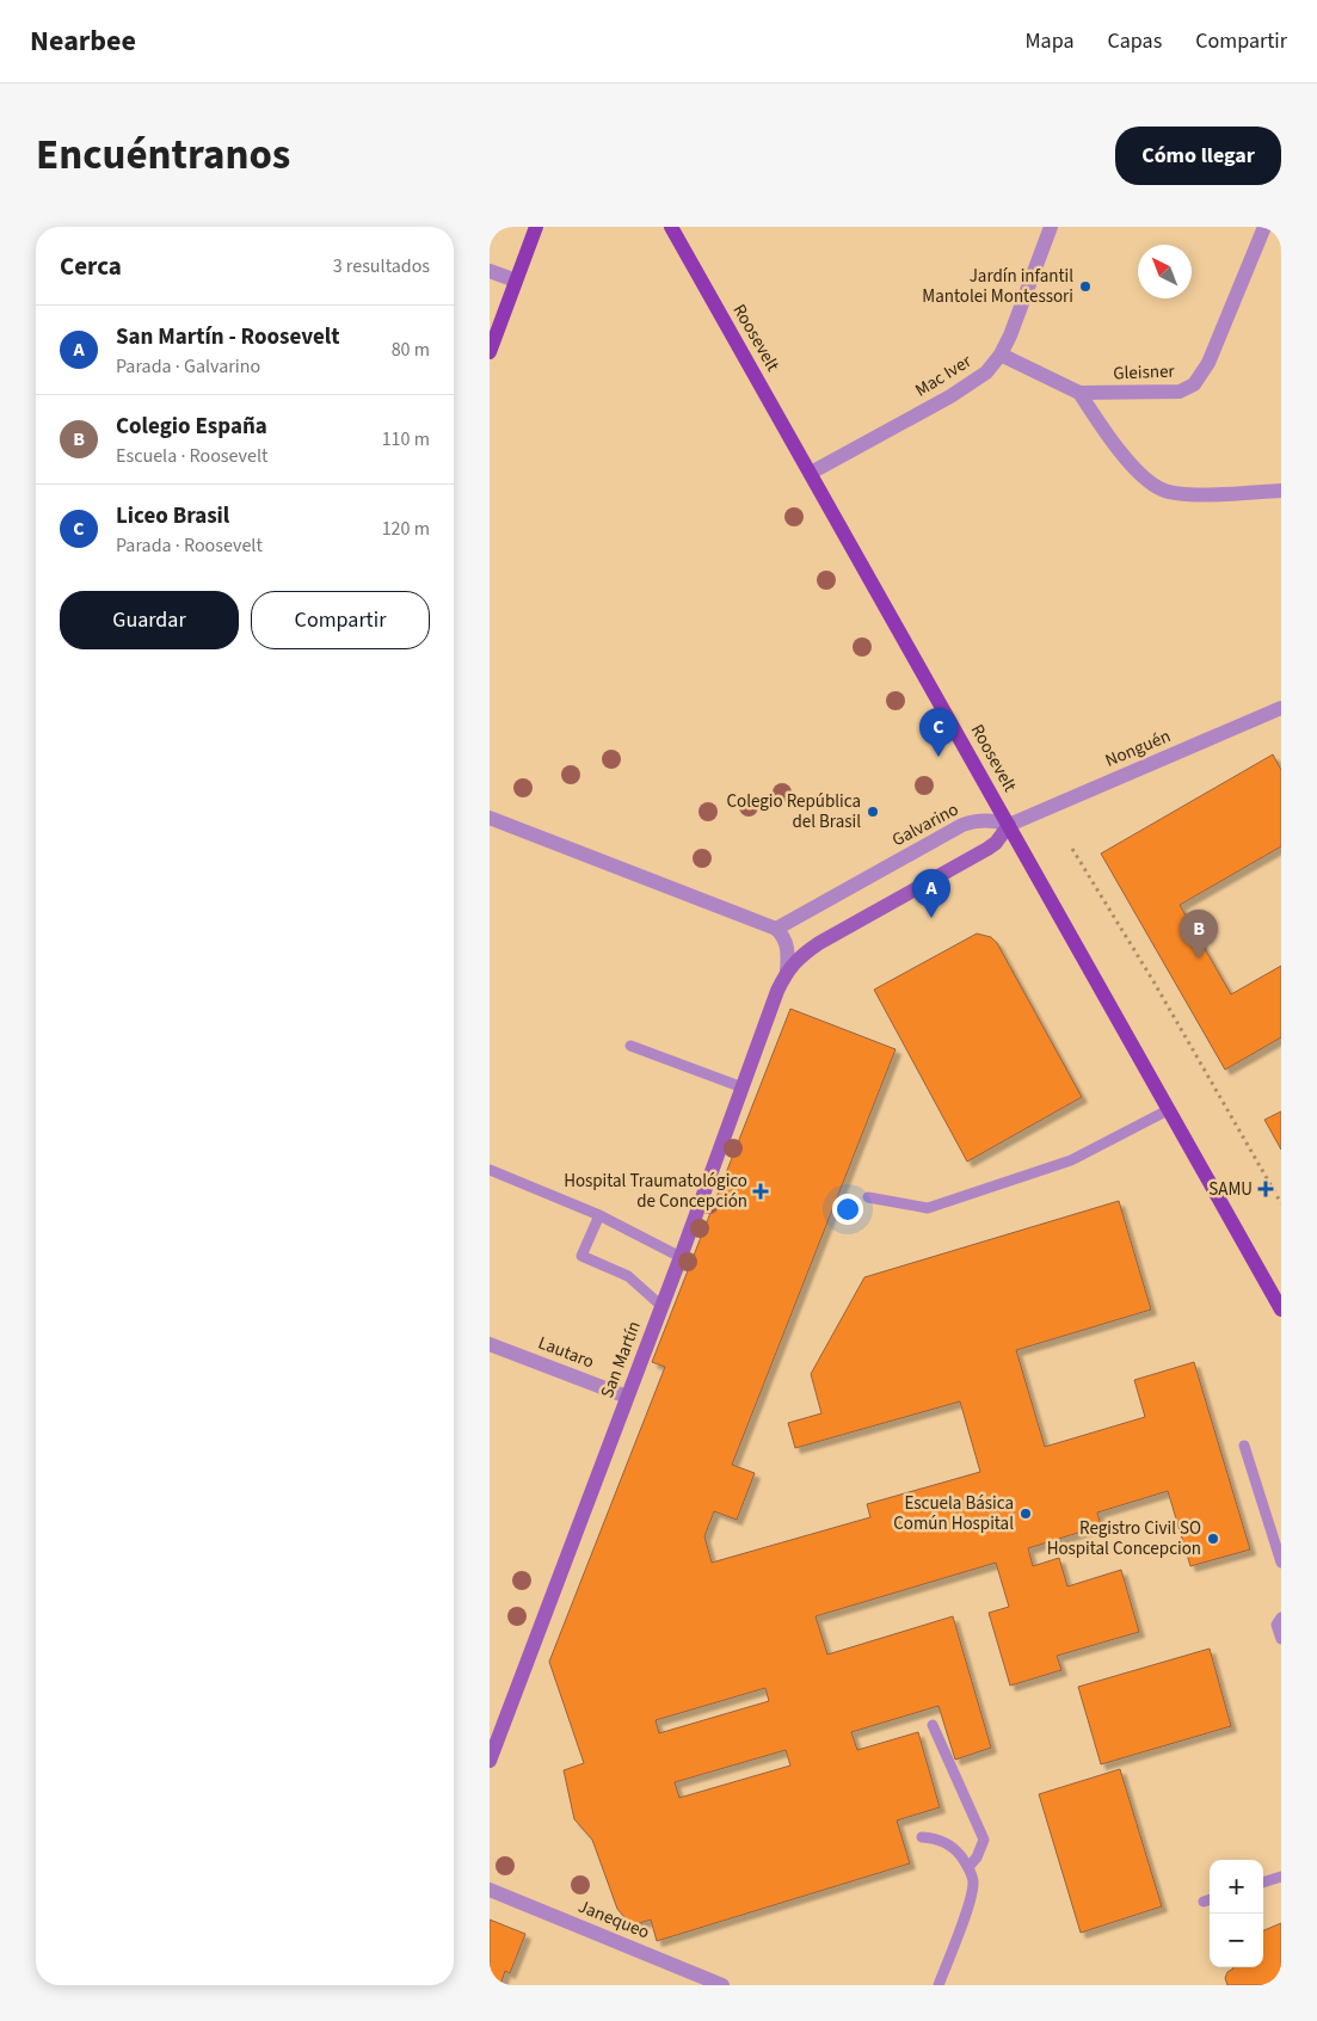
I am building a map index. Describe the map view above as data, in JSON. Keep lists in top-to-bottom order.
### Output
{
  "streets": {
    "main road": ["Roosevelt", "San Martín"],
    "street": [
      "Gleisner",
      "Mac Iver",
      "Nonguén",
      "Galvarino",
      "Lautaro",
      "Janequeo"
    ]
  },
  "crossings": [
    ["Roosevelt", "Mac Iver"],
    ["Roosevelt", "Nonguén"],
    ["Roosevelt", "Galvarino"],
    ["Gleisner", "Mac Iver"],
    ["Nonguén", "Galvarino"],
    ["Lautaro", "San Martín"]
  ],
  "places": {
    "other": [
      "Jardín infantil Mantolei Montessori",
      "Colegio República del Brasil",
      "Escuela Básica Común Hospital",
      "Registro Civil SO Hospital Concepcion"
    ],
    "health": ["SAMU", "Hospital Traumatológico de Concepción"]
  },
  "north": "top left",
  "page": {
    "header": "Nearbee",
    "nav": ["Mapa", "Capas", "Compartir"],
    "title": "Encuéntranos",
    "buttons": [
      "Cómo llegar",
      ["Guardar", "Compartir"]
    ],
    "heading": ["Cerca", "3 resultados"],
    "list": [
      {
        "mark": "A",
        "name": "San Martín - Roosevelt",
        "note": "Parada · Galvarino",
        "value": "80 m"
      },
      {
        "mark": "B",
        "name": "Colegio España",
        "note": "Escuela · Roosevelt",
        "value": "110 m"
      },
      {
        "mark": "C",
        "name": "Liceo Brasil",
        "note": "Parada · Roosevelt",
        "value": "120 m"
      }
    ],
    "pins": ["C", "A", "B"],
    "map_buttons": ["+", "−"]
  }
}
